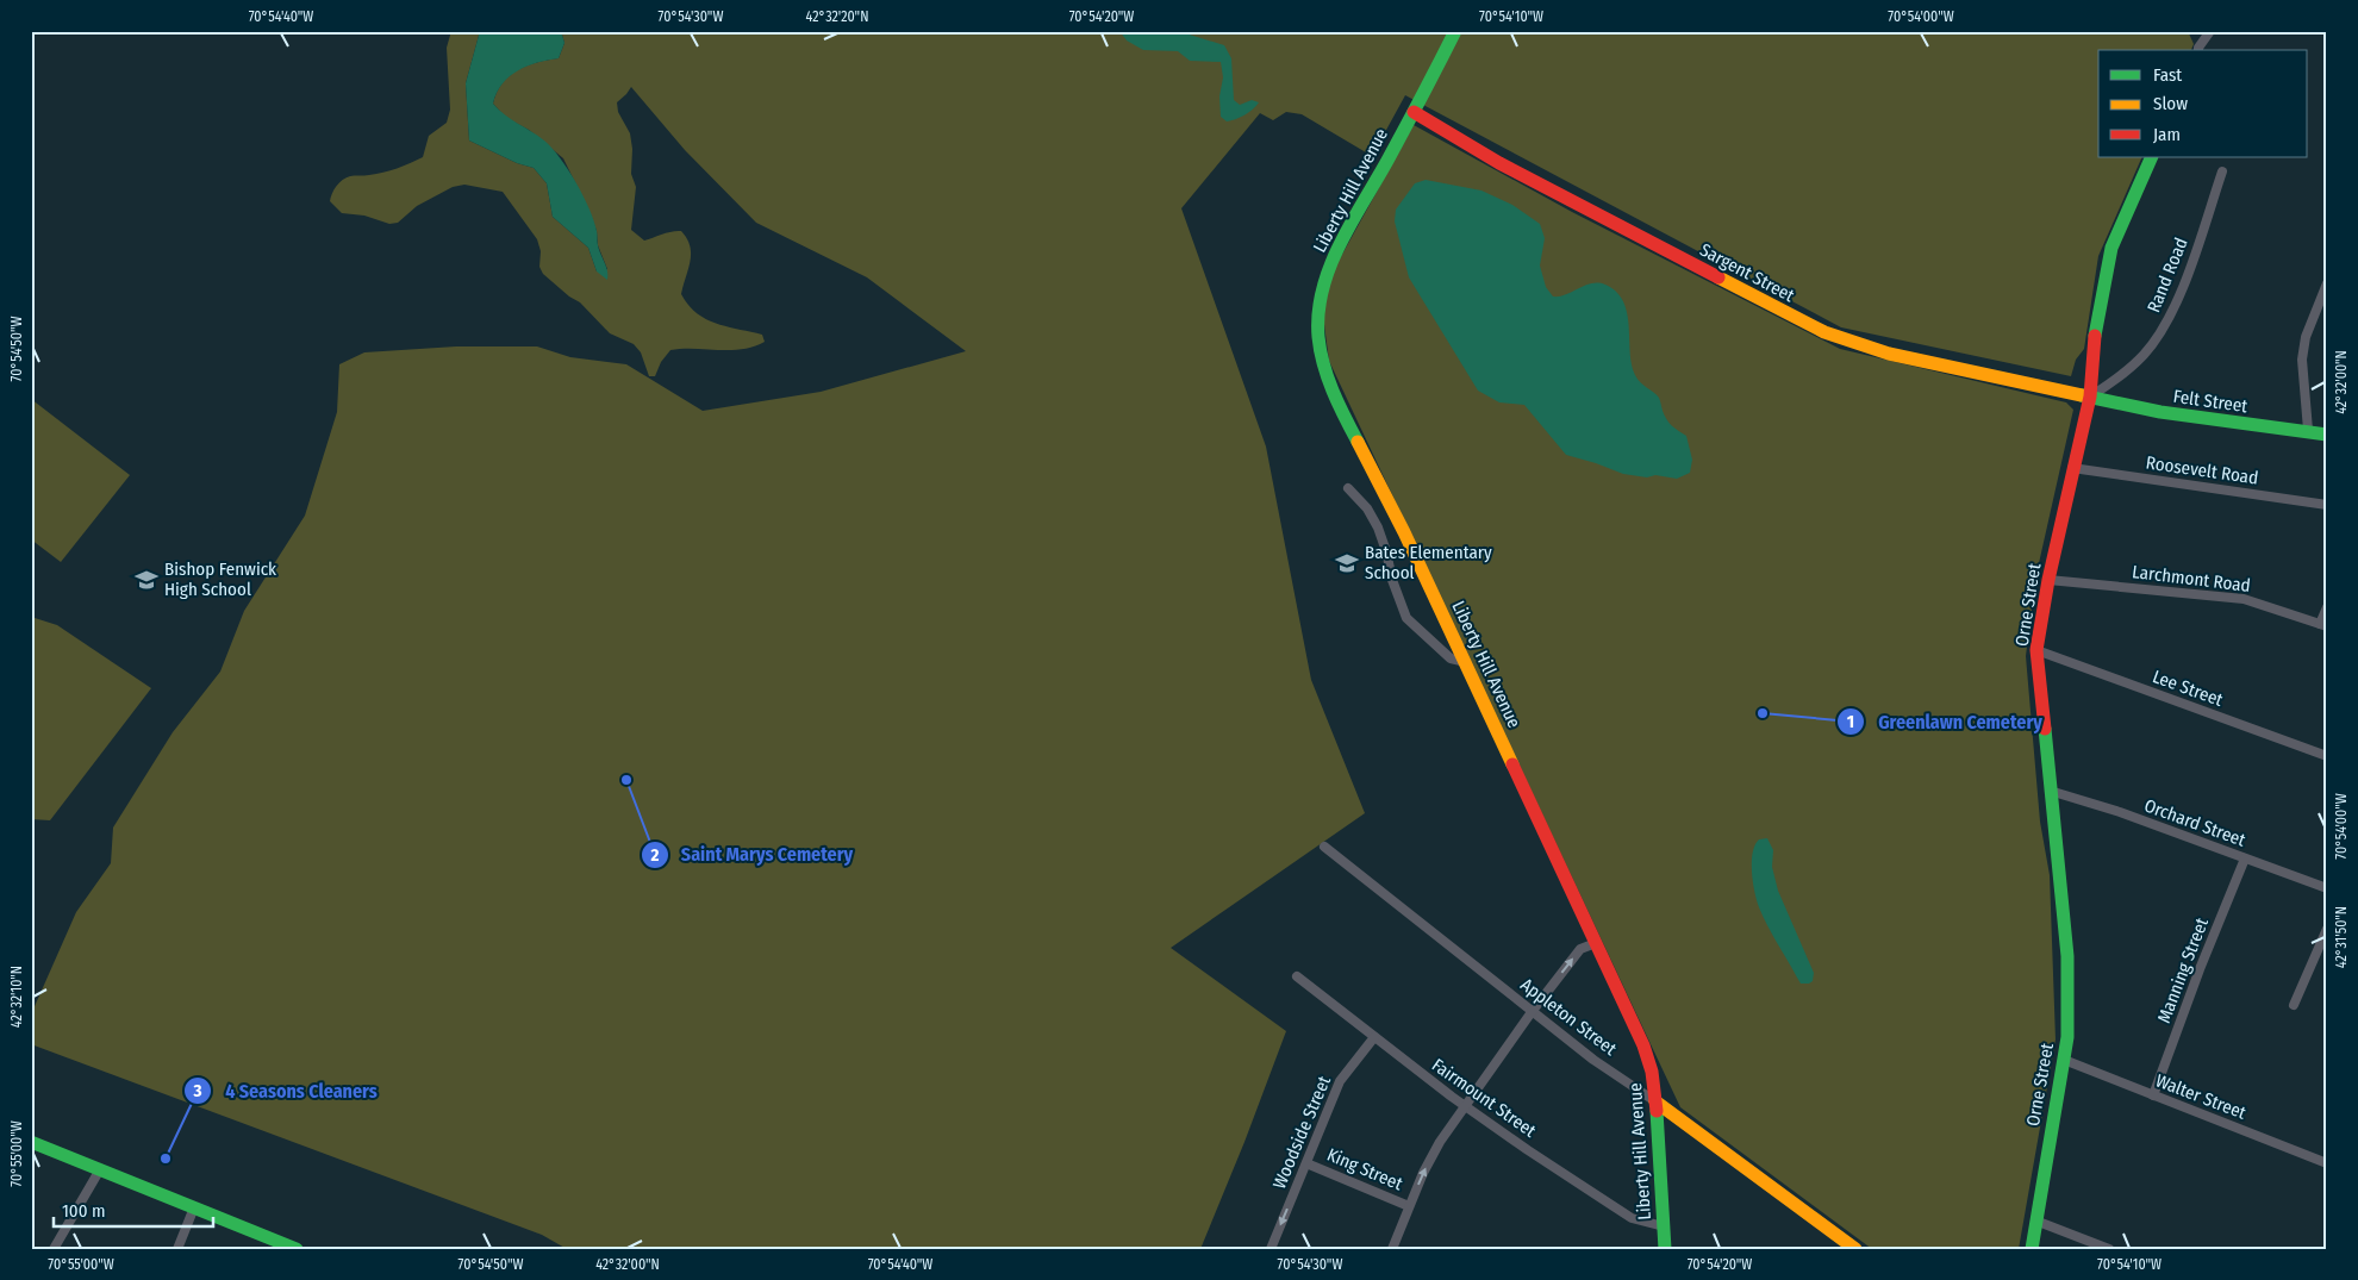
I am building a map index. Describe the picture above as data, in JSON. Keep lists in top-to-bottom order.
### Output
{
  "streets": {
    "main road": [
      "Liberty Hill Avenue",
      "Sargent Street",
      "Felt Street",
      "Orne Street",
      "Appleton Street"
    ],
    "street": [
      "Rand Road",
      "Roosevelt Road",
      "Larchmont Road",
      "Lee Street",
      "Orchard Street",
      "Manning Street",
      "Walter Street",
      "Fairmount Street",
      "Woodside Street",
      "King Street"
    ]
  },
  "crossings": [
    ["Liberty Hill Avenue", "Sargent Street"],
    ["Liberty Hill Avenue", "Appleton Street"],
    ["Liberty Hill Avenue", "Fairmount Street"],
    ["Sargent Street", "Rand Road"],
    ["Sargent Street", "Felt Street"],
    ["Sargent Street", "Orne Street"],
    ["Rand Road", "Felt Street"],
    ["Rand Road", "Orne Street"],
    ["Felt Street", "Orne Street"],
    ["Roosevelt Road", "Orne Street"],
    ["Larchmont Road", "Orne Street"],
    ["Orne Street", "Lee Street"],
    ["Orne Street", "Orchard Street"],
    ["Orne Street", "Walter Street"],
    ["Orchard Street", "Manning Street"],
    ["Manning Street", "Walter Street"],
    ["Fairmount Street", "Woodside Street"],
    ["Woodside Street", "King Street"]
  ],
  "one_way": ["Woodside Street"],
  "places": {
    "school or university": ["Bates Elementary School", "Bishop Fenwick High School"],
    "other": ["Greenlawn Cemetery", "Saint Marys Cemetery", "4 Seasons Cleaners"]
  },
  "legend": ["Fast", "Slow", "Jam"],
  "scale_bar": "100 m",
  "coordinates": [
    "70°54'40\"W",
    "70°54'30\"W",
    "42°32'20\"N",
    "70°54'20\"W",
    "70°54'10\"W",
    "70°54'00\"W",
    "70°54'50\"W",
    "42°32'00\"N",
    "42°31'50\"N",
    "42°32'10\"N",
    "70°55'00\"W"
  ]
}
